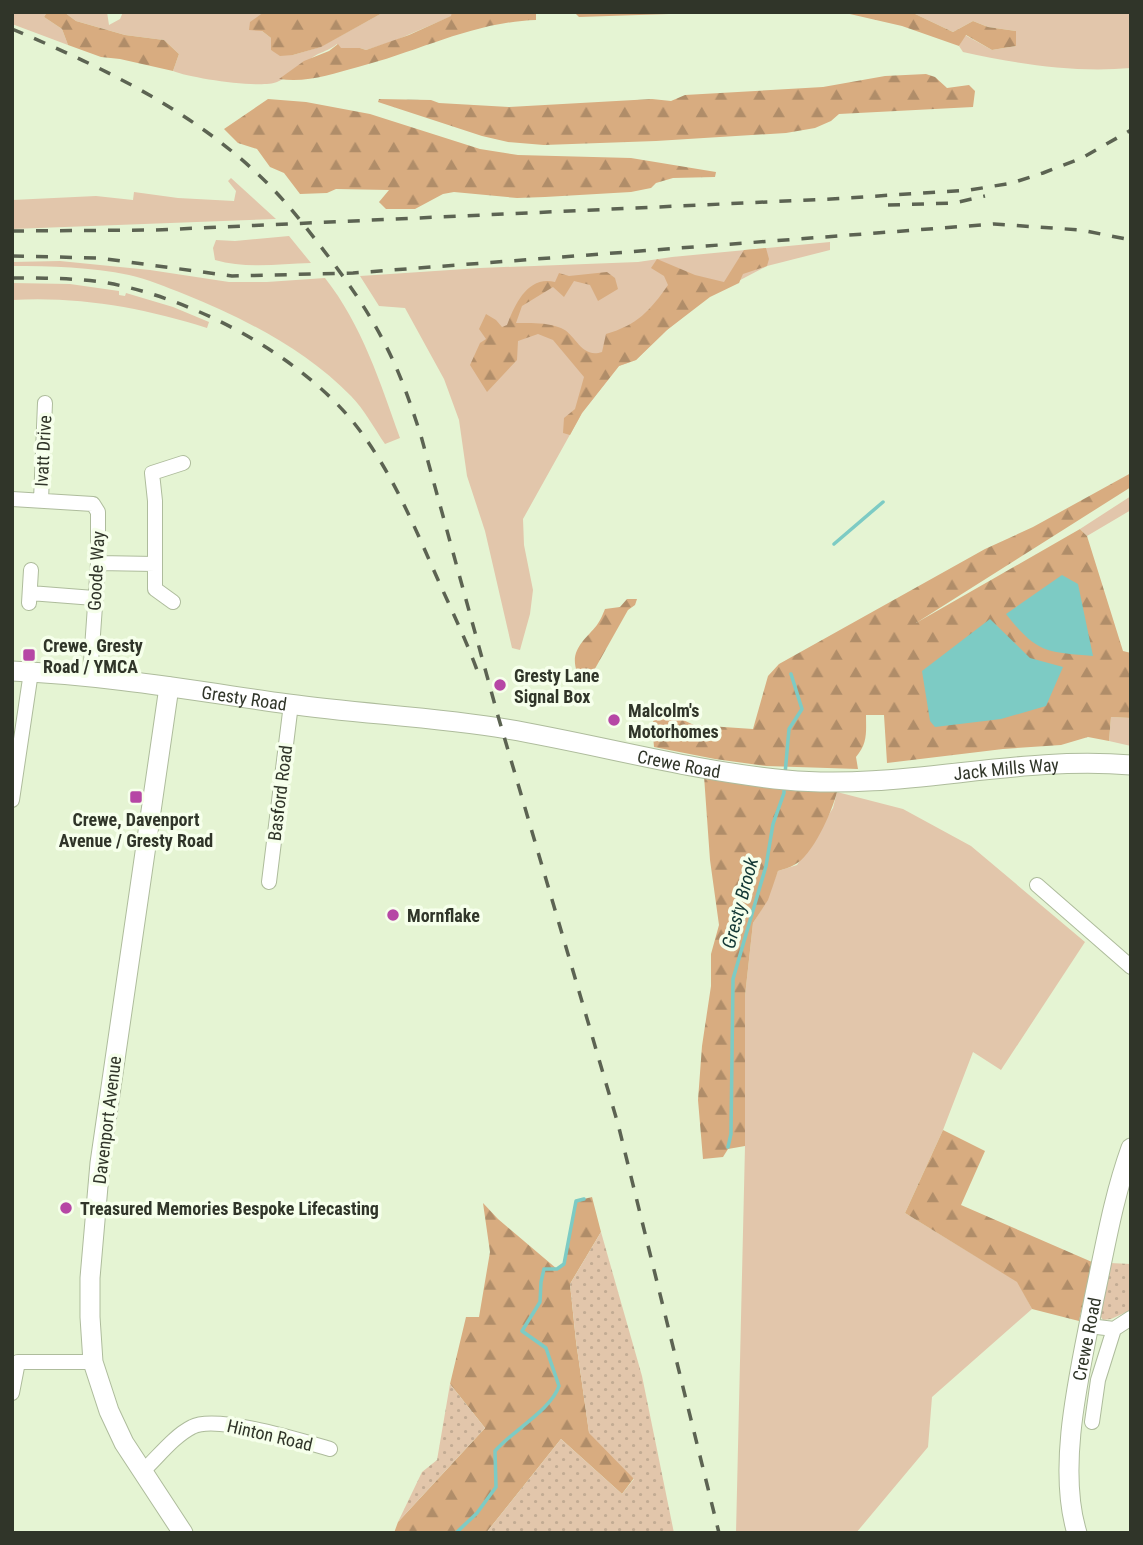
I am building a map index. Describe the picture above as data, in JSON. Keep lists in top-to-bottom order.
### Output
{
  "streets": {
    "street": [
      "Ivatt Drive",
      "Goode Way",
      "Gresty Road",
      "Crewe Road",
      "Jack Mills Way",
      "Basford Road",
      "Davenport Avenue",
      "Hinton Road"
    ]
  },
  "crossings": [
    ["Ivatt Drive", "Goode Way"],
    ["Goode Way", "Gresty Road"],
    ["Gresty Road", "Crewe Road"],
    ["Gresty Road", "Basford Road"],
    ["Gresty Road", "Davenport Avenue"],
    ["Crewe Road", "Jack Mills Way"],
    ["Davenport Avenue", "Hinton Road"]
  ],
  "water": ["Gresty Brook"],
  "places": {
    "transit": ["Crewe, Gresty Road / YMCA", "Crewe, Davenport Avenue / Gresty Road"],
    "other": [
      "Gresty Lane Signal Box",
      "Malcolm's Motorhomes",
      "Mornflake",
      "Treasured Memories Bespoke Lifecasting"
    ]
  }
}
